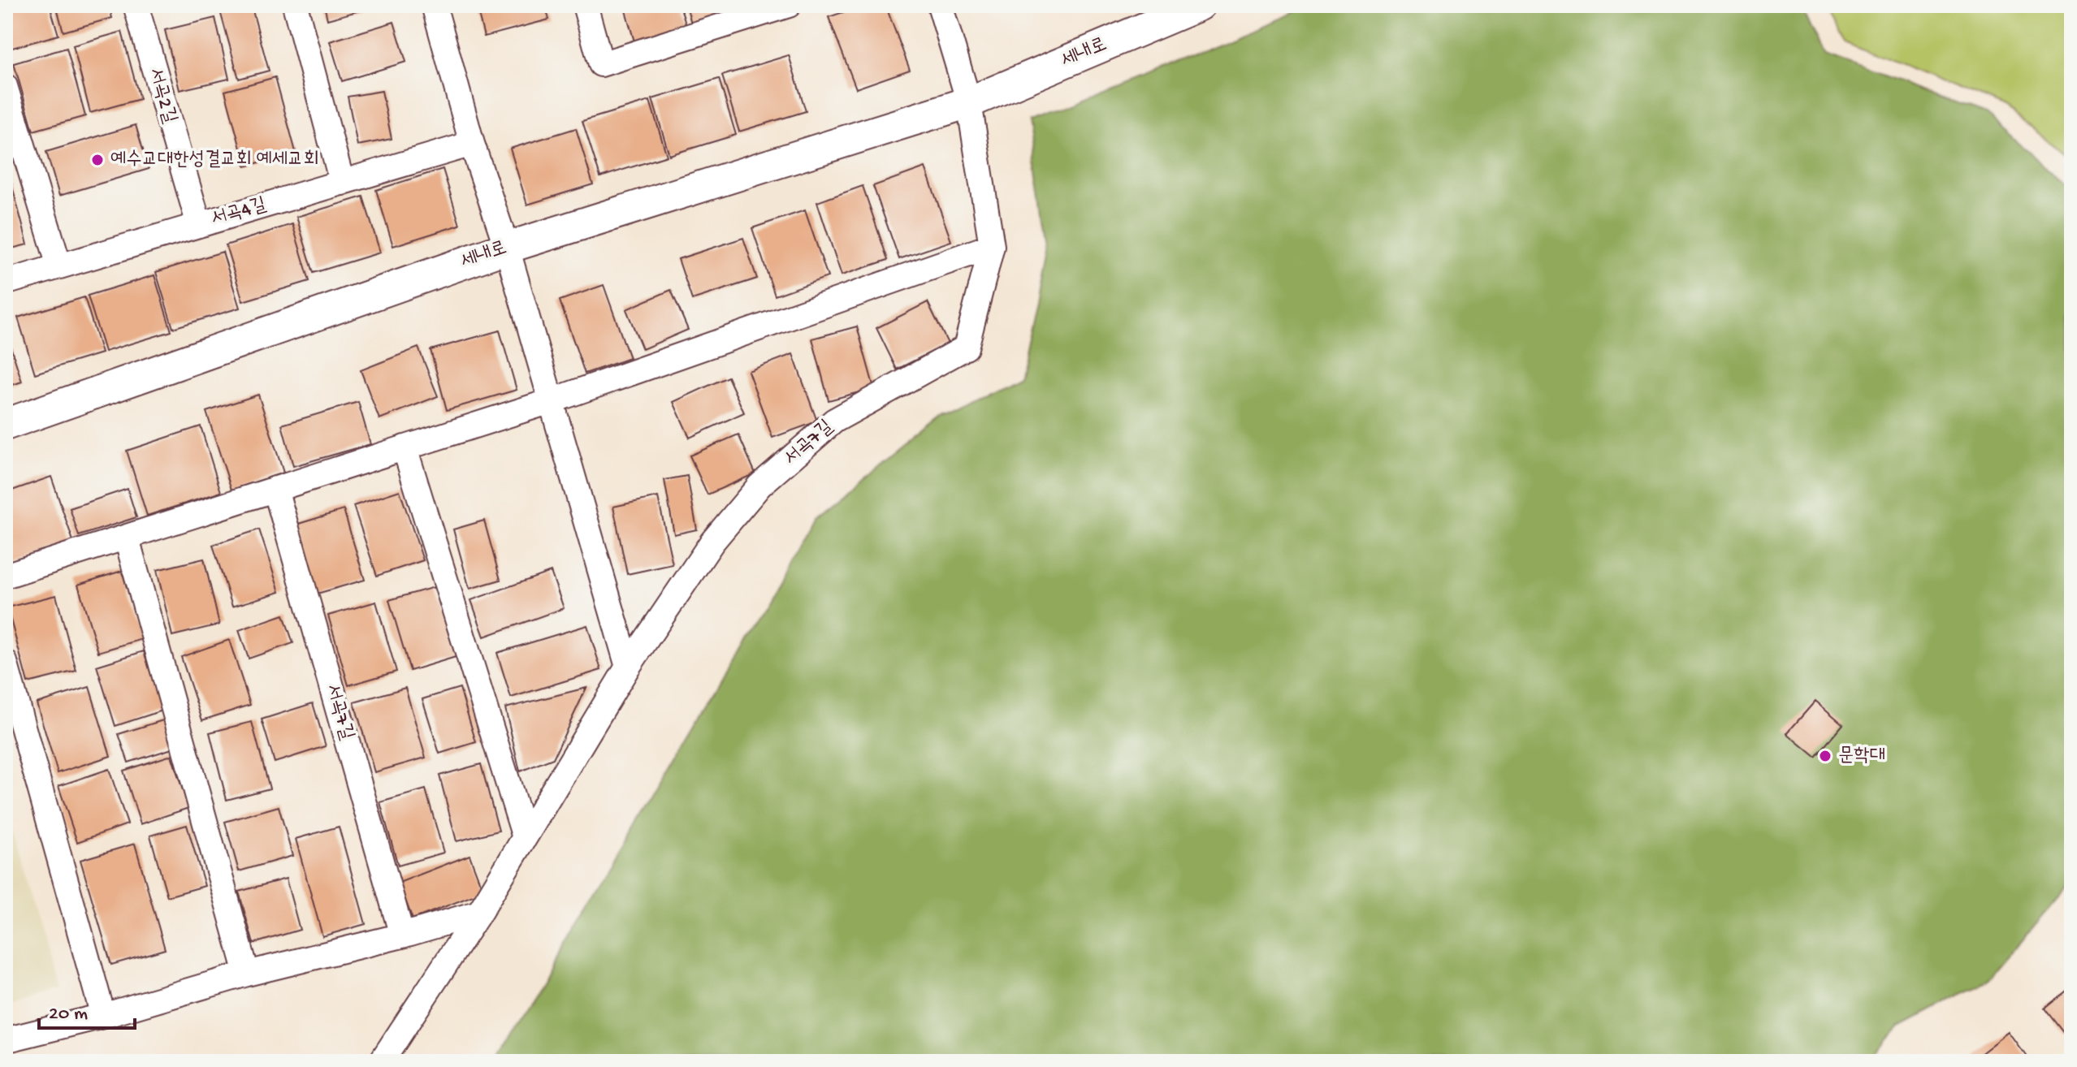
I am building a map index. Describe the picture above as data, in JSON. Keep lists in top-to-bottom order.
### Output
{
  "streets": {
    "street": [
      "세내로",
      "서곡2길",
      "서곡4길",
      "서곡7길"
    ]
  },
  "crossings": [
    ["세내로", "서곡7길"],
    ["서곡2길", "서곡4길"]
  ],
  "places": ["예수교대한성결교회 예세교회", "문학대"],
  "scale_bar": "20 m"
}
